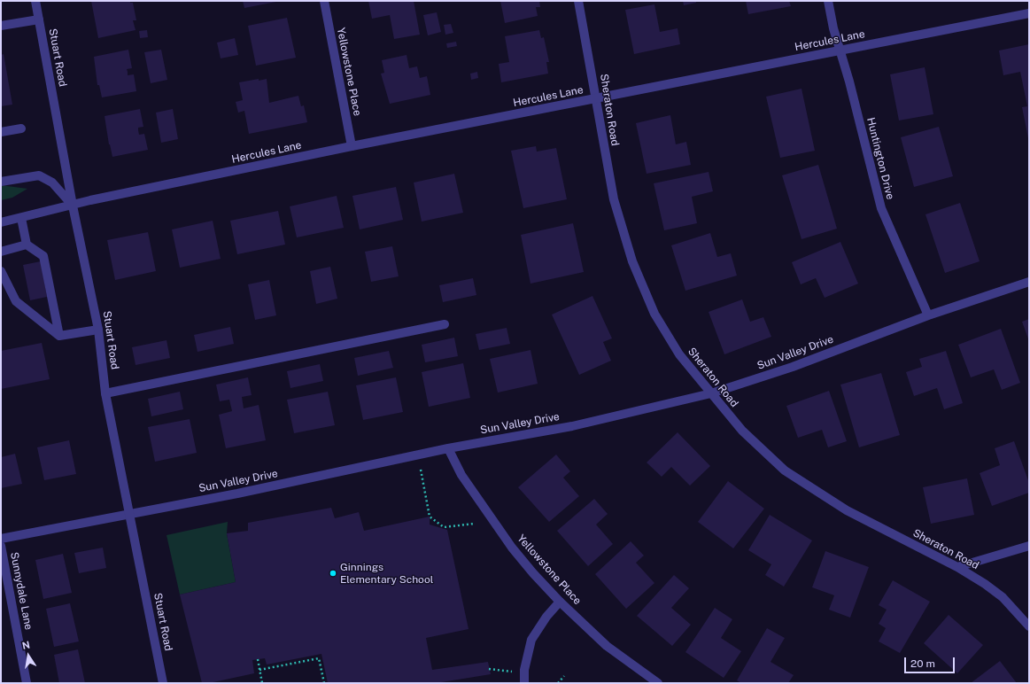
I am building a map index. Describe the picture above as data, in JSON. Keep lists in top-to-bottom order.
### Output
{
  "streets": {
    "street": [
      "Hercules Lane",
      "Stuart Road",
      "Yellowstone Place",
      "Sheraton Road",
      "Huntington Drive",
      "Sun Valley Drive",
      "Sunnydale Lane"
    ]
  },
  "crossings": [
    ["Hercules Lane", "Stuart Road"],
    ["Hercules Lane", "Yellowstone Place"],
    ["Hercules Lane", "Sheraton Road"],
    ["Hercules Lane", "Huntington Drive"],
    ["Stuart Road", "Sun Valley Drive"],
    ["Yellowstone Place", "Sun Valley Drive"],
    ["Sheraton Road", "Sun Valley Drive"],
    ["Huntington Drive", "Sun Valley Drive"]
  ],
  "places": ["Ginnings Elementary School"],
  "scale_bar": "20 m",
  "north": "top"
}
